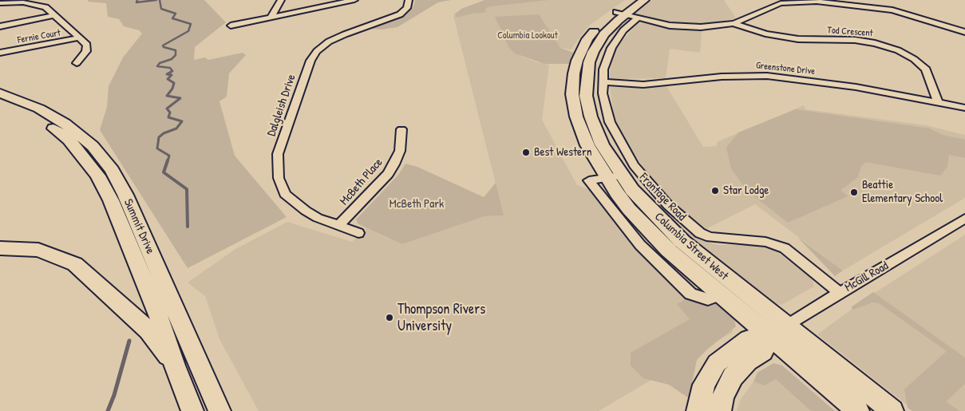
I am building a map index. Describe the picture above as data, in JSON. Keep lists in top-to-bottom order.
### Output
{
  "streets": {
    "main road": ["Summit Drive", "Columbia Street West", "McGill Road"],
    "street": [
      "Tod Crescent",
      "Fernie Court",
      "Greenstone Drive",
      "Dalgleish Drive",
      "McBeth Place",
      "Frontage Road"
    ]
  },
  "crossings": [
    ["Tod Crescent", "Greenstone Drive"],
    ["Greenstone Drive", "Frontage Road"],
    ["Dalgleish Drive", "McBeth Place"],
    ["Frontage Road", "Columbia Street West"],
    ["Frontage Road", "McGill Road"],
    ["Columbia Street West", "McGill Road"]
  ],
  "parks": ["Columbia Lookout", "McBeth Park"],
  "places": [
    "Best Western",
    "Star Lodge",
    "Beattie Elementary School",
    "Thompson Rivers University"
  ]
}
